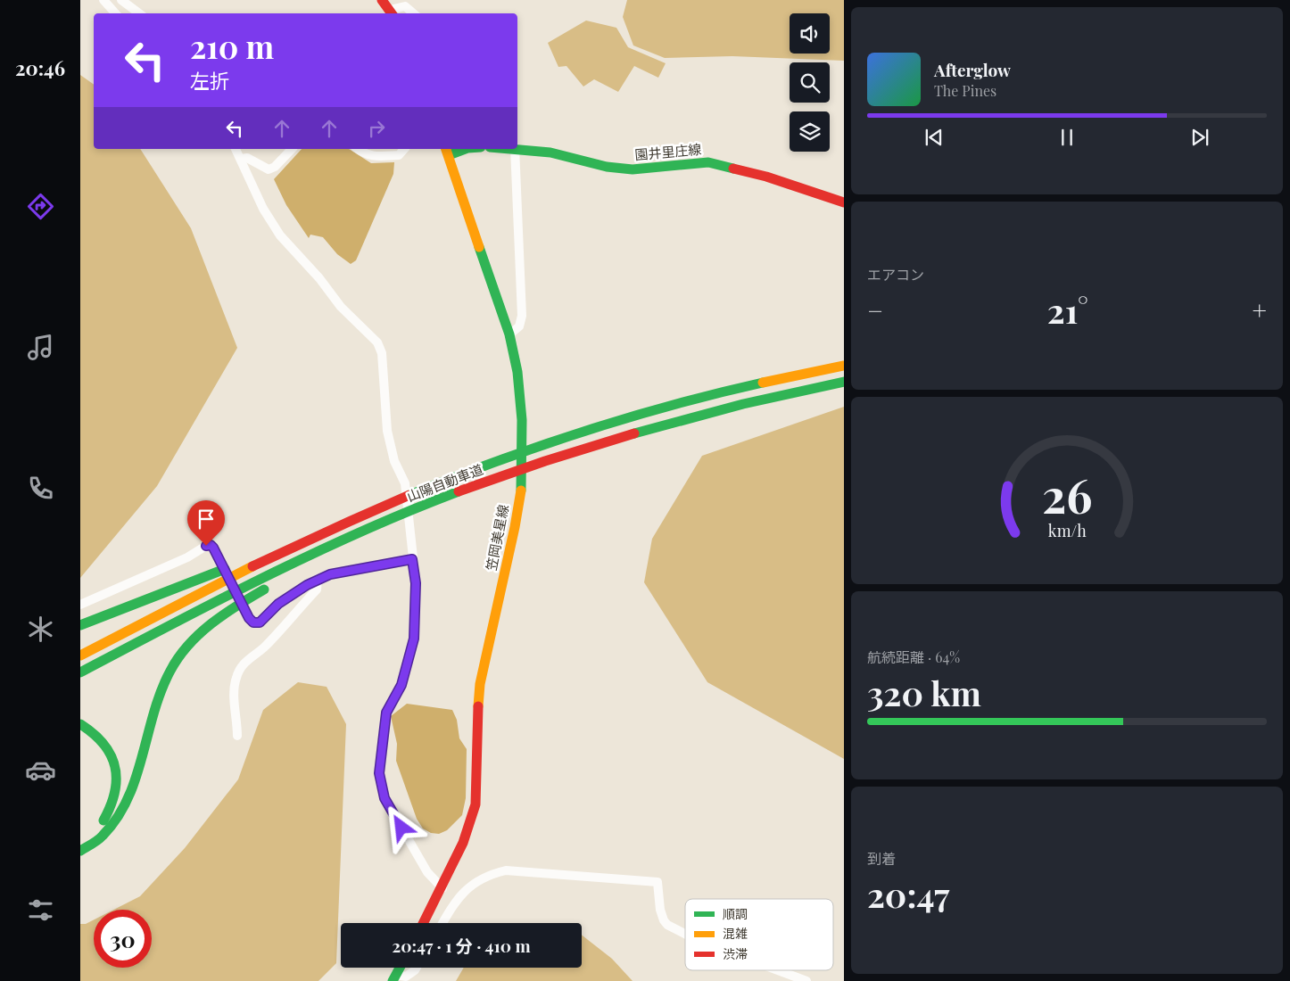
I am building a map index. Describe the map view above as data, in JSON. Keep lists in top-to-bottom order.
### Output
{
  "streets": {
    "main road": ["園井里庄線", "山陽自動車道", "笠岡美星線"]
  },
  "legend": ["順調", "混雑", "渋滞"],
  "page": {
    "tabs": "20:46",
    "turn": ["210 m", "左折"],
    "song": ["Afterglow", "The Pines"],
    "tile": [
      "エアコン",
      ["航続距離 · 64%", "320 km"],
      ["到着", "20:47"]
    ],
    "heat": ["−", "21°", "+"],
    "limit": "30",
    "trip": "20:47 · 1 分 · 410 m",
    "gauge": ["26", "km/h"]
  }
}
